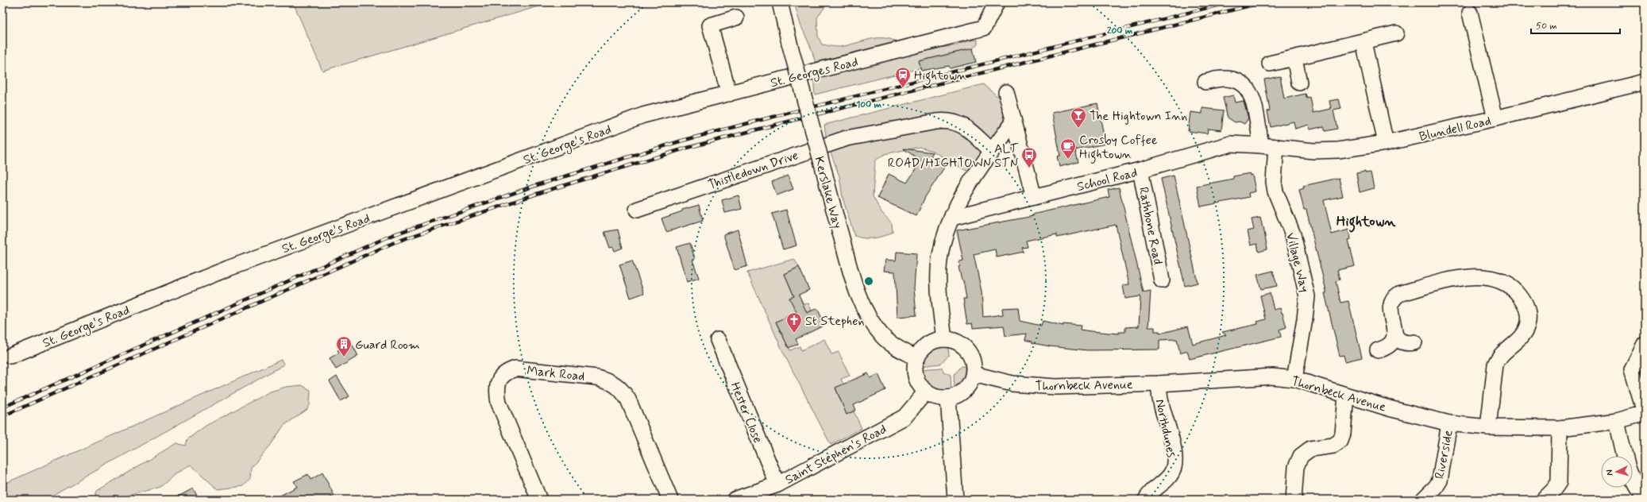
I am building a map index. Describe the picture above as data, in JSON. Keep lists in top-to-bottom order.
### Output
{
  "streets": {
    "street": [
      "St. Georges Road",
      "Blundell Road",
      "St. George's Road",
      "Thistledown Drive",
      "School Road",
      "Kerslake Way",
      "Rathbone Road",
      "Village Way",
      "Mark Road",
      "Thornbeck Avenue",
      "Hester Close",
      "Northdunes",
      "Saint Stephen's Road",
      "Riverside"
    ]
  },
  "crossings": [
    ["St. Georges Road", "St. George's Road"],
    ["Blundell Road", "School Road"],
    ["Blundell Road", "Village Way"],
    ["School Road", "Rathbone Road"],
    ["School Road", "Village Way"],
    ["Kerslake Way", "Thornbeck Avenue"],
    ["Kerslake Way", "Saint Stephen's Road"],
    ["Village Way", "Thornbeck Avenue"],
    ["Thornbeck Avenue", "Northdunes"],
    ["Thornbeck Avenue", "Saint Stephen's Road"],
    ["Thornbeck Avenue", "Riverside"],
    ["Hester Close", "Saint Stephen's Road"]
  ],
  "districts": ["Hightown"],
  "places": {
    "station": ["Hightown"],
    "bar": ["The Hightown Inn"],
    "cafe": ["Crosby Coffee Hightown"],
    "bus stop": ["ALT ROAD/HIGHTOWN STN"],
    "church": ["St Stephen"],
    "building": ["Guard Room"]
  },
  "scale_bar": "50 m",
  "north": "left",
  "rings": ["200 m", "100 m"]
}
